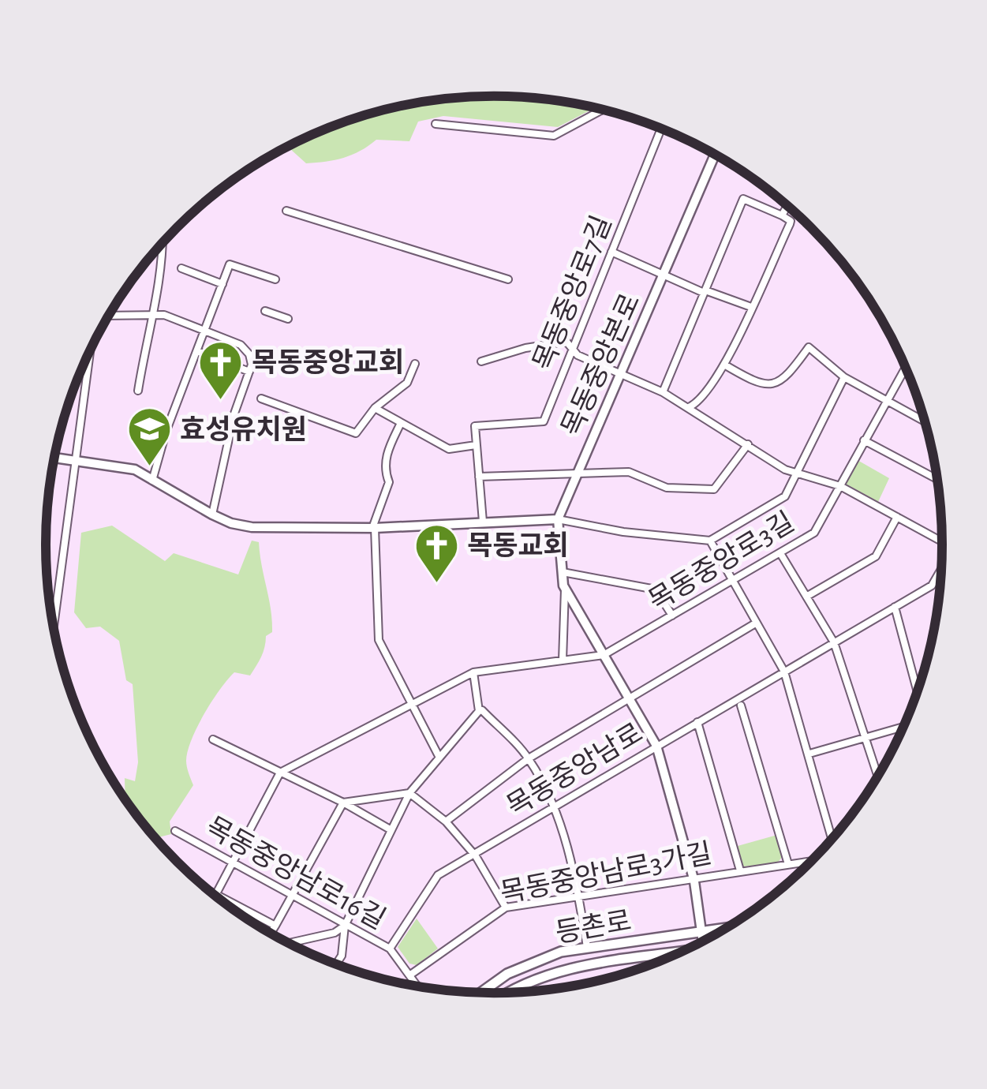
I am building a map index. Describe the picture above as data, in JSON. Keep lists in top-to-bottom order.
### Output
{
  "streets": {
    "main road": ["등촌로"],
    "street": [
      "목동중앙로7길",
      "목동중앙본로",
      "목동중앙로3길",
      "목동중앙남로",
      "목동중앙남로16길",
      "목동중앙남로3가길"
    ]
  },
  "crossings": [
    ["목동중앙로7길", "목동중앙본로"],
    ["목동중앙남로", "목동중앙남로16길"],
    ["목동중앙남로16길", "목동중앙남로3가길"]
  ],
  "places": {
    "church": ["목동중앙교회", "목동교회"],
    "school or university": ["효성유치원"]
  }
}
